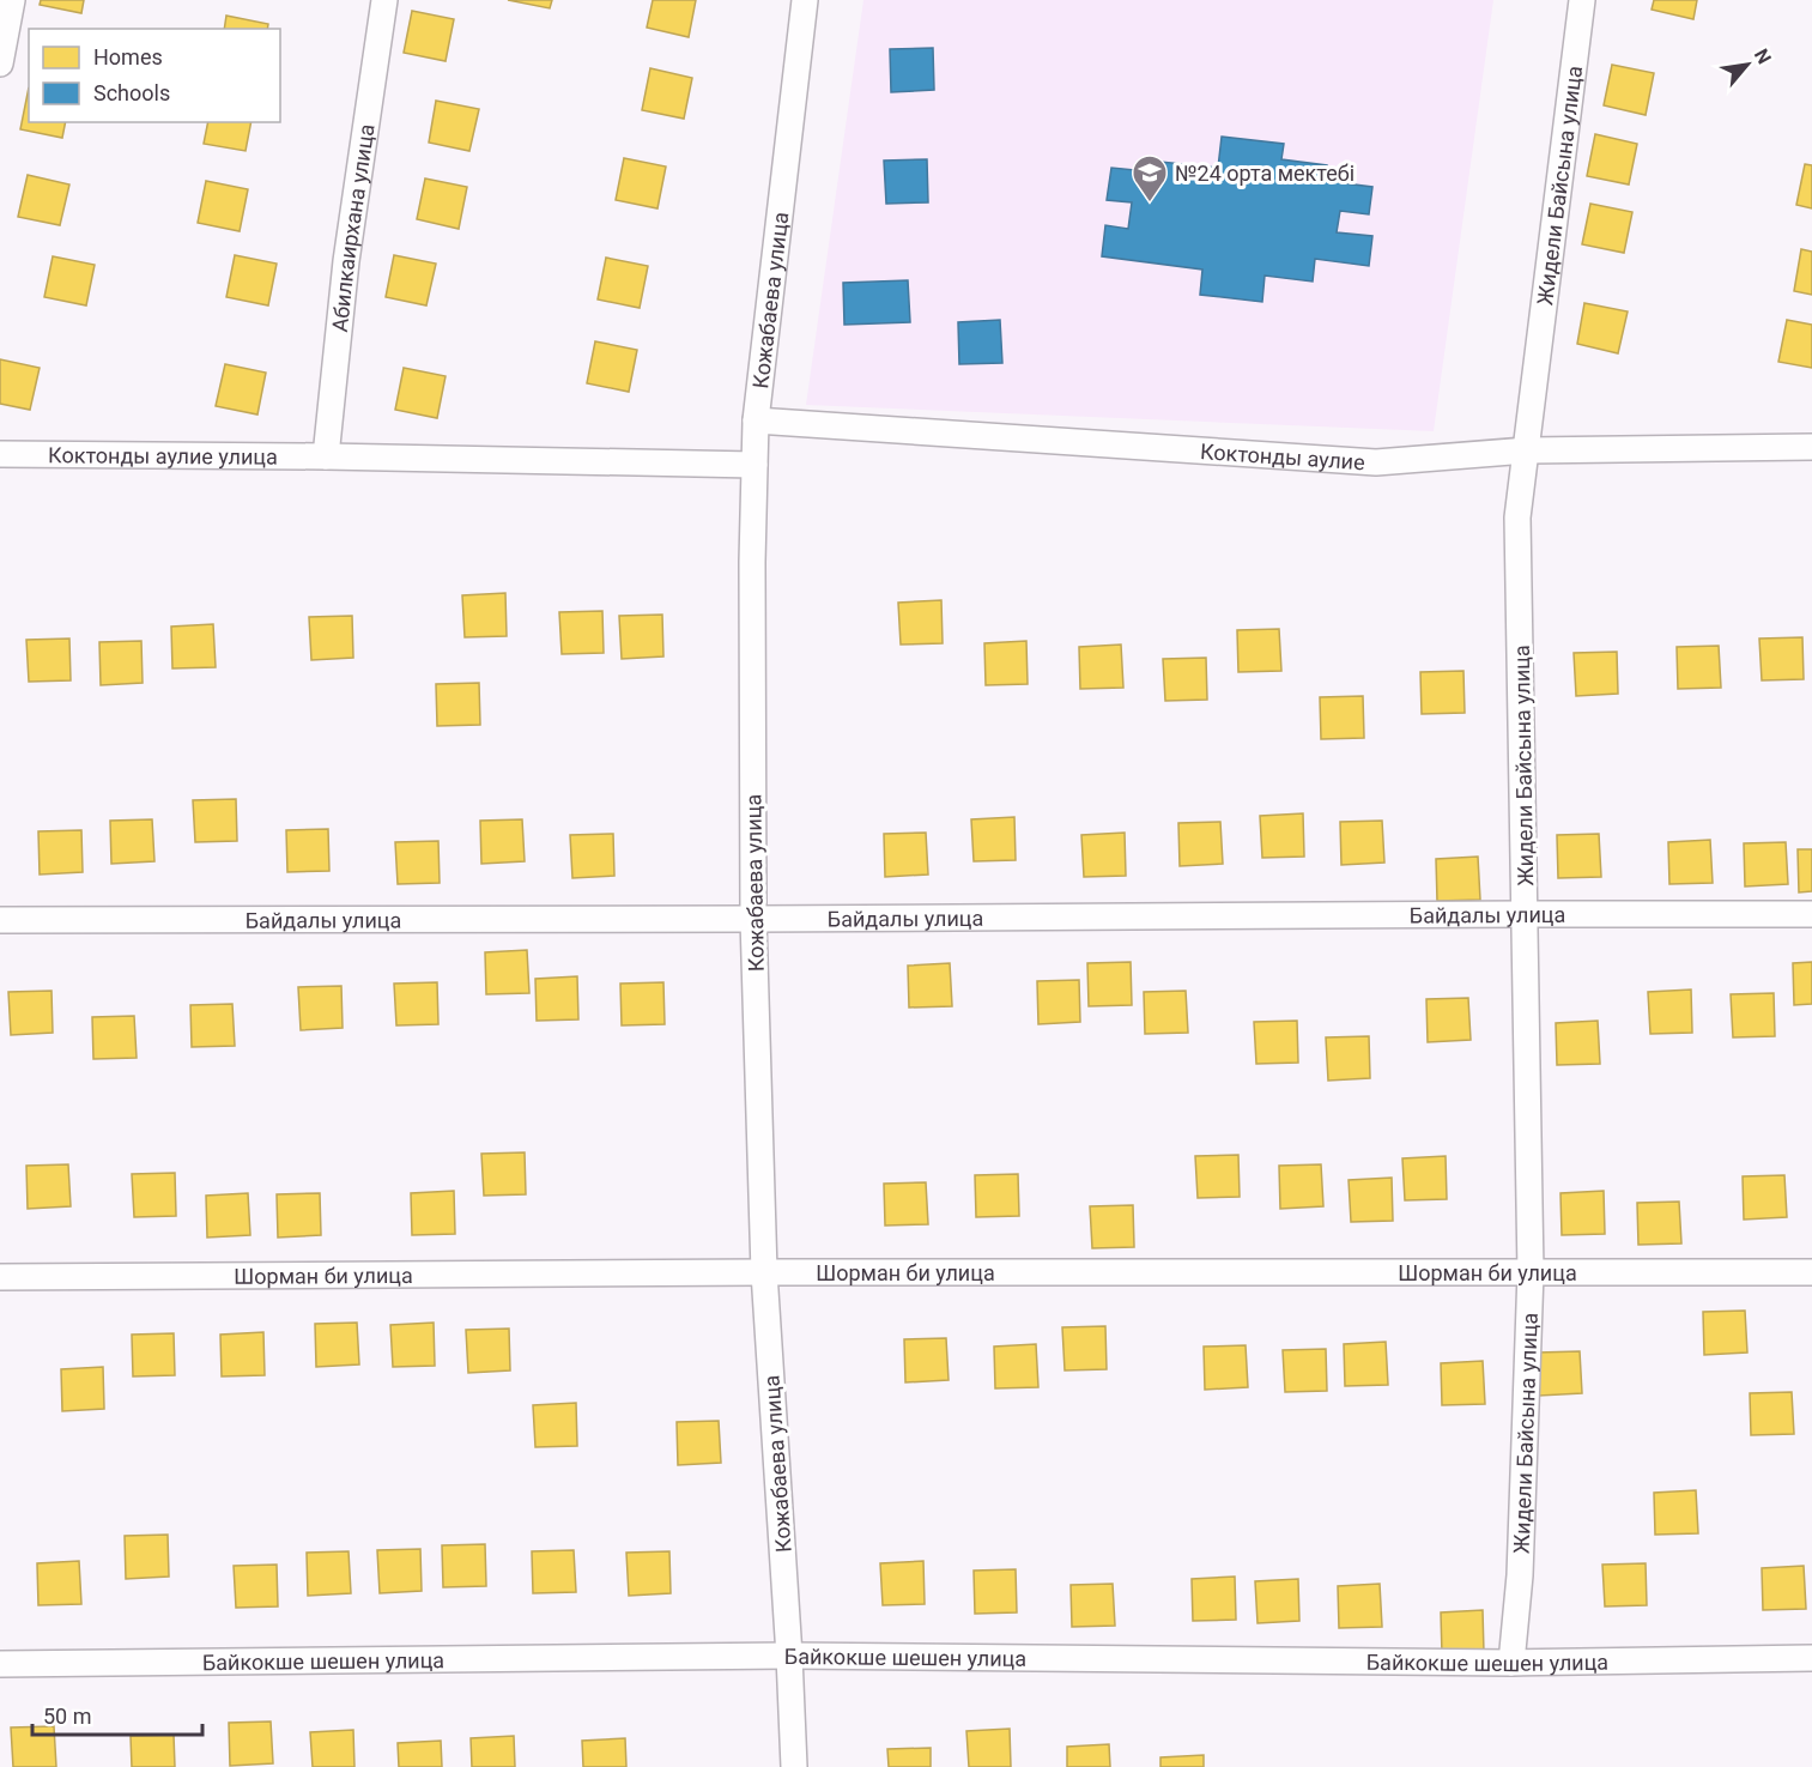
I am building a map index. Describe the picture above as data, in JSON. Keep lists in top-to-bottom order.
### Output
{
  "streets": {
    "street": [
      "Жидели Байсына улица",
      "Абилкаирхана улица",
      "Кожабаева улица",
      "Коктонды аулие улица",
      "Коктонды аулие",
      "Байдалы улица",
      "Шорман би улица",
      "Байкокше шешен улица"
    ]
  },
  "crossings": [
    ["Жидели Байсына улица", "Коктонды аулие"],
    ["Жидели Байсына улица", "Байдалы улица"],
    ["Жидели Байсына улица", "Шорман би улица"],
    ["Жидели Байсына улица", "Байкокше шешен улица"],
    ["Абилкаирхана улица", "Коктонды аулие улица"],
    ["Кожабаева улица", "Коктонды аулие улица"],
    ["Кожабаева улица", "Коктонды аулие"],
    ["Кожабаева улица", "Байдалы улица"],
    ["Кожабаева улица", "Шорман би улица"],
    ["Кожабаева улица", "Байкокше шешен улица"]
  ],
  "places": {
    "school or university": ["№24 орта мектебі"]
  },
  "legend": ["Homes", "Schools"],
  "scale_bar": "50 m",
  "north": "top right"
}
